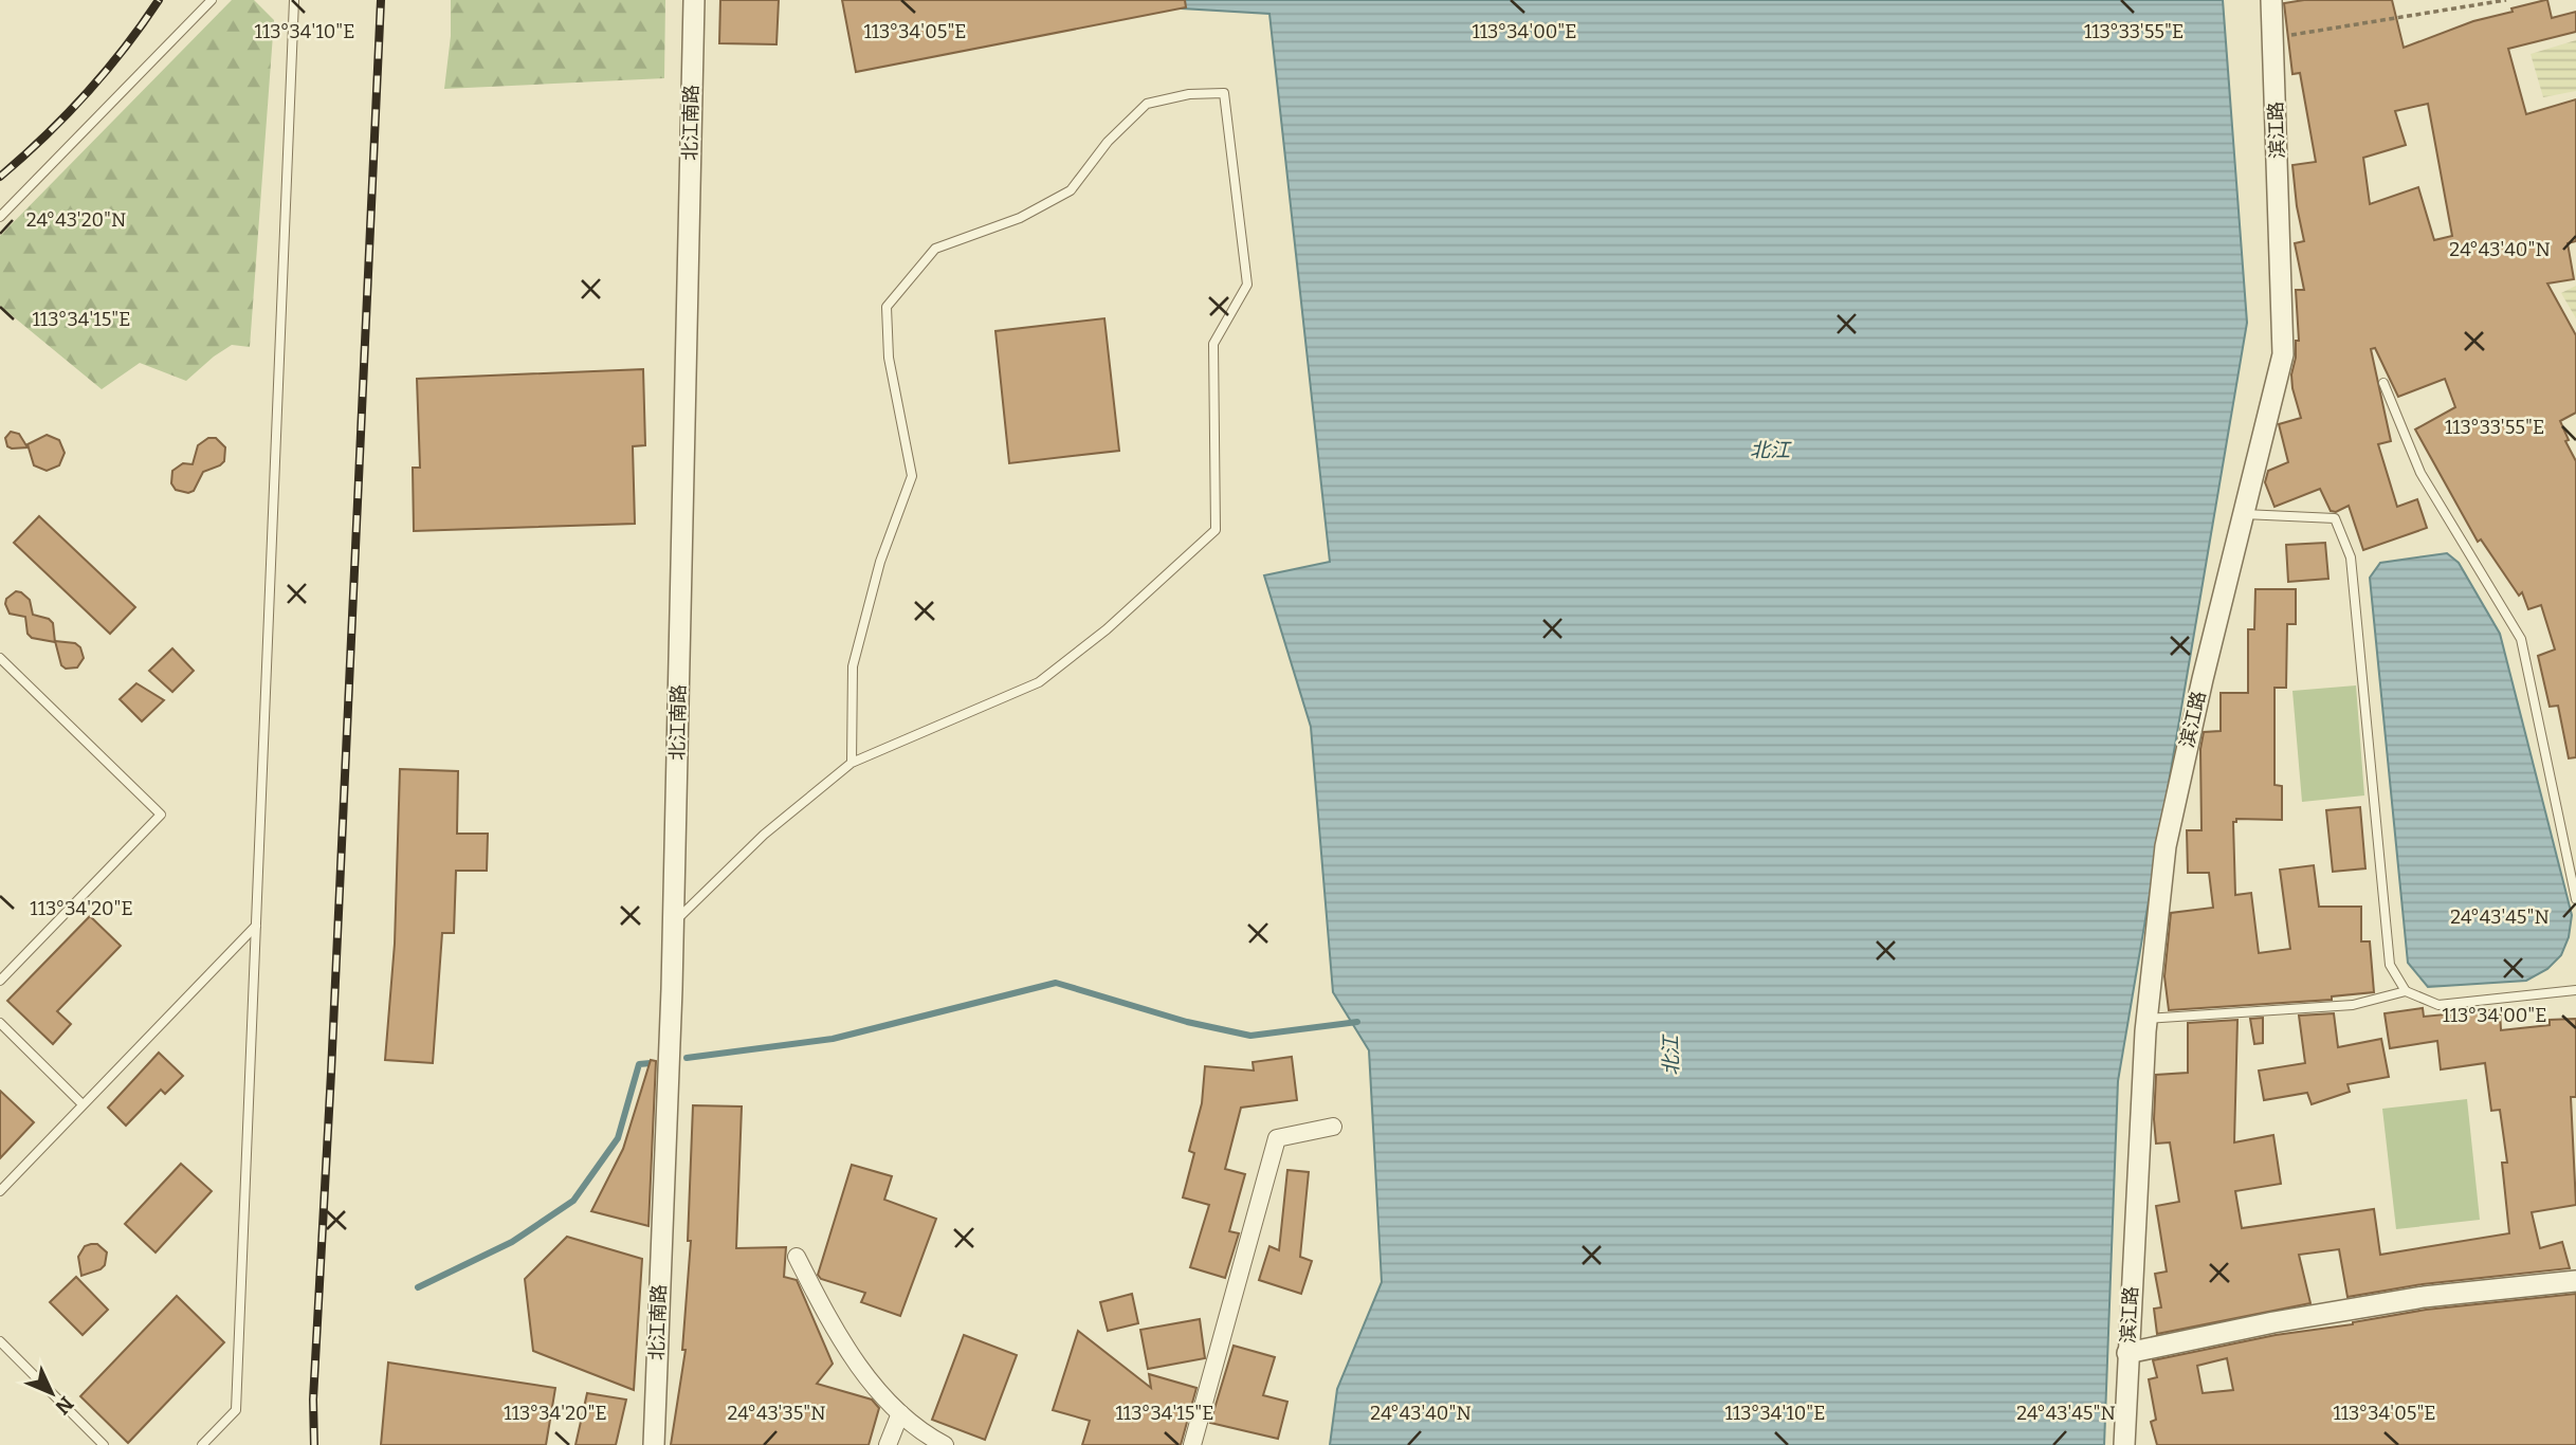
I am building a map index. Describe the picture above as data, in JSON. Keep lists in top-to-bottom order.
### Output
{
  "streets": {
    "street": ["北江南路", "滨江路"]
  },
  "water": ["北江"],
  "north": "bottom right",
  "coordinates": [
    "113°34'10\"E",
    "113°34'05\"E",
    "113°34'00\"E",
    "113°33'55\"E",
    "24°43'20\"N",
    "24°43'40\"N",
    "113°34'15\"E",
    "113°34'20\"E",
    "24°43'45\"N",
    "24°43'35\"N"
  ]
}
